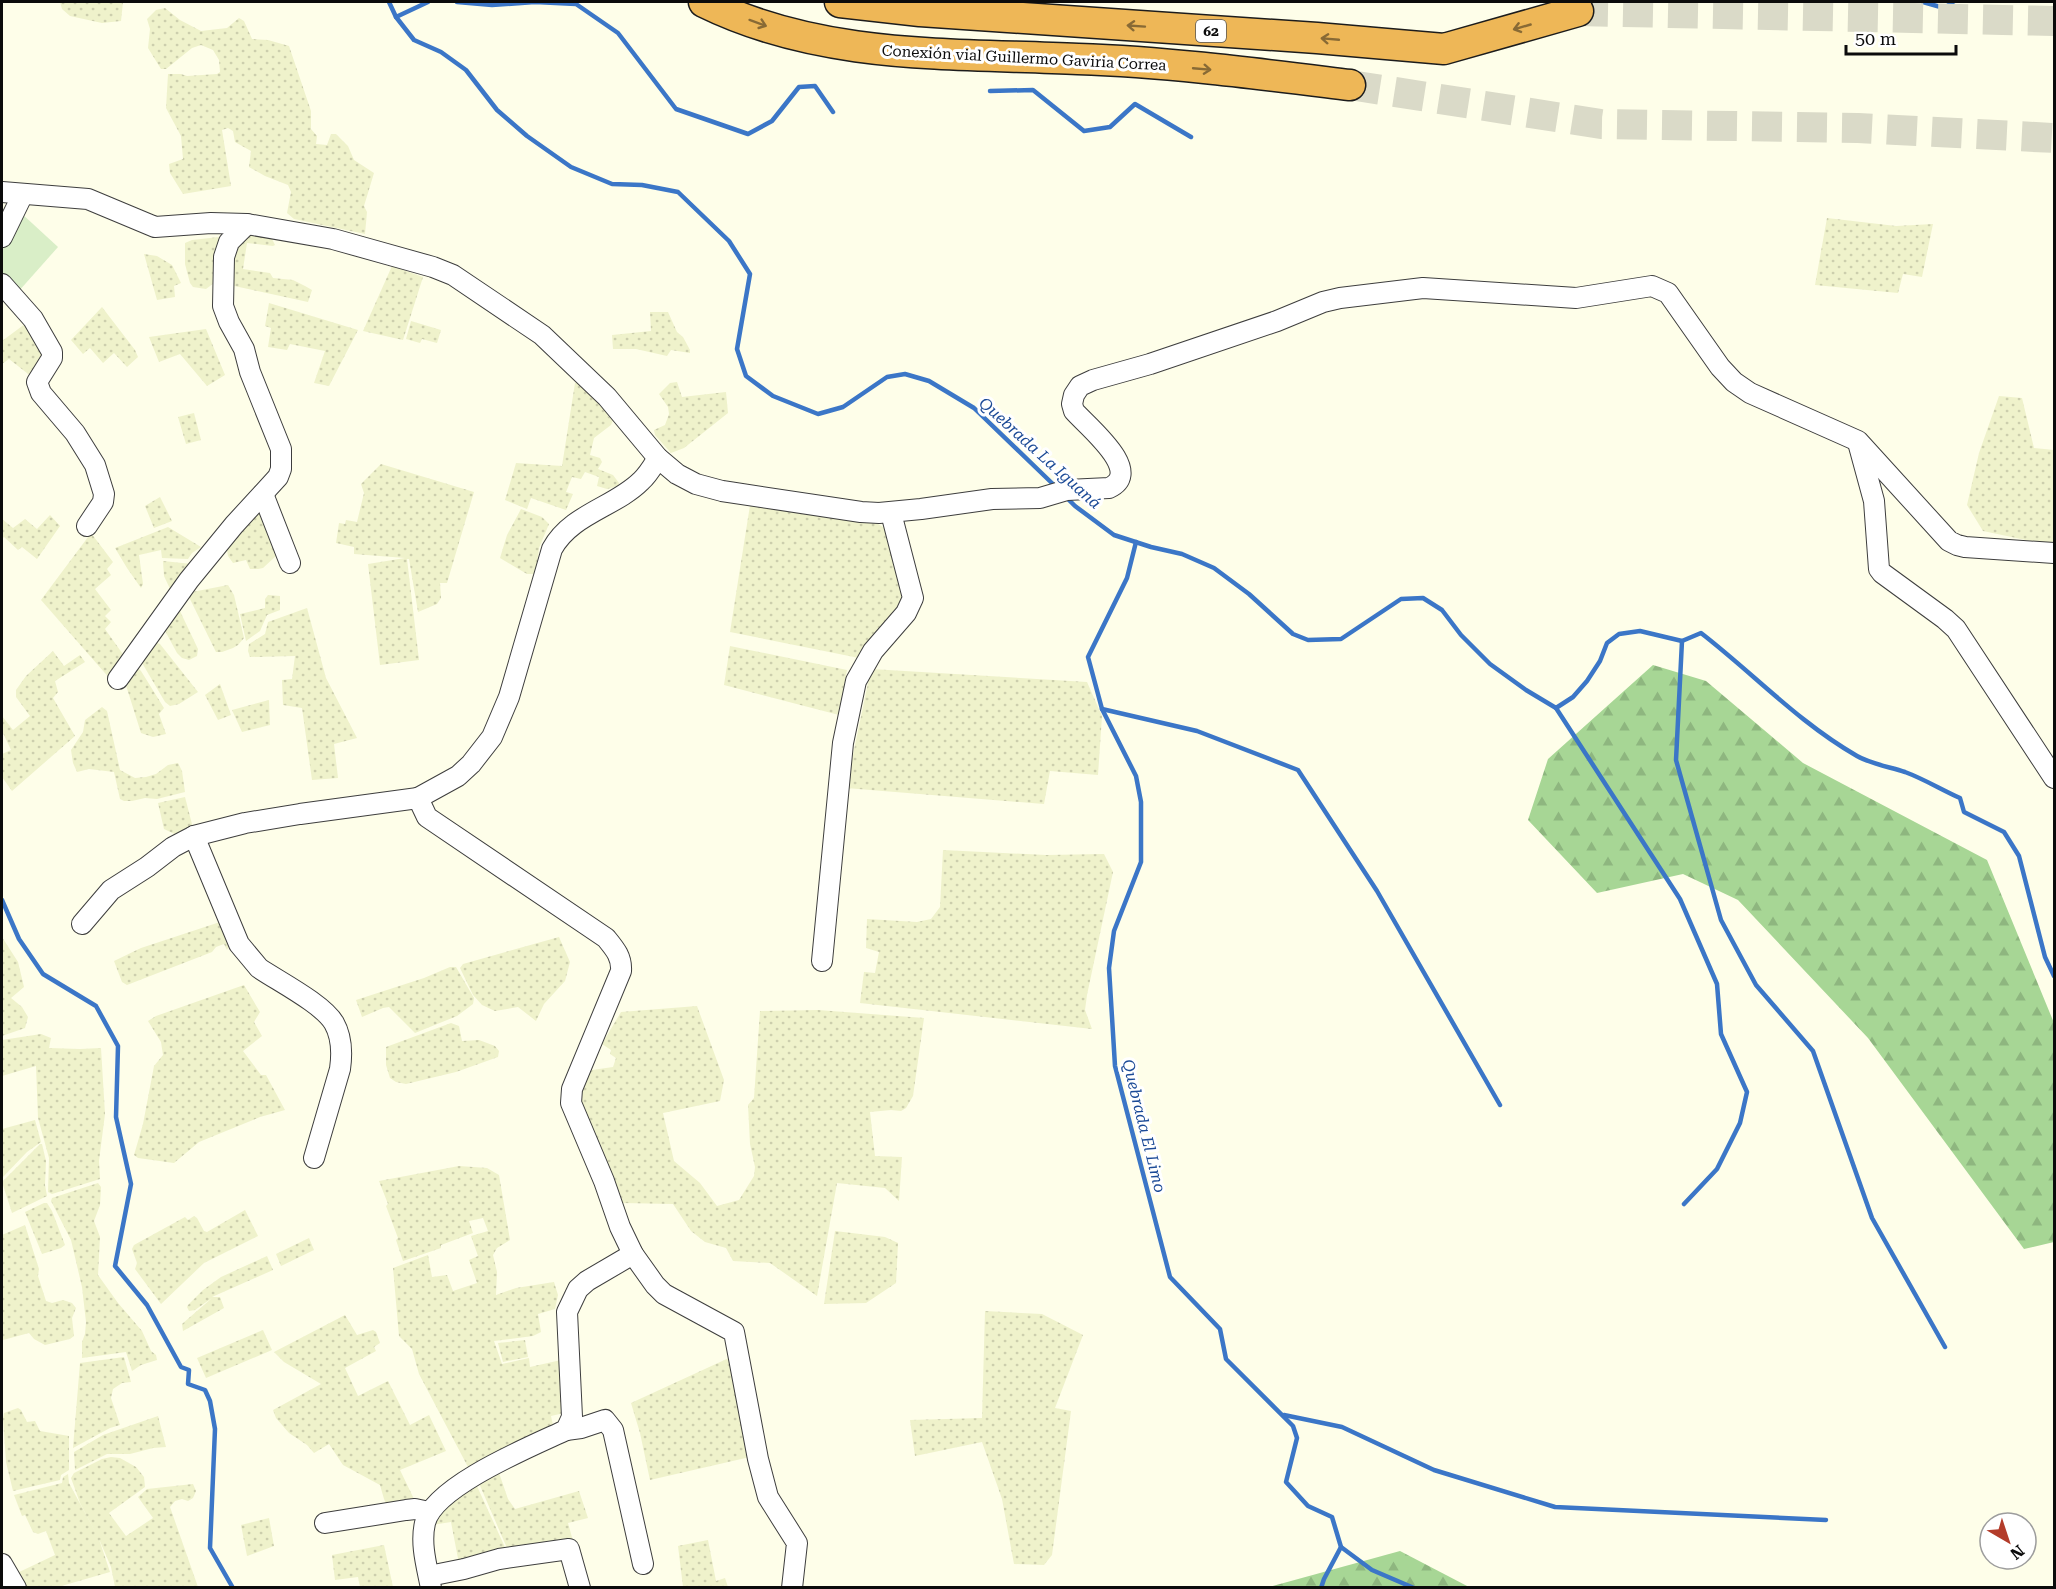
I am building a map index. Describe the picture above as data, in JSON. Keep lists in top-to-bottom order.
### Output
{
  "streets": {
    "highway": ["62", "Conexión vial Guillermo Gaviria Correa"]
  },
  "water": ["Quebrada La Iguaná", "Quebrada El Limo"],
  "scale_bar": "50 m",
  "north": "bottom right"
}
